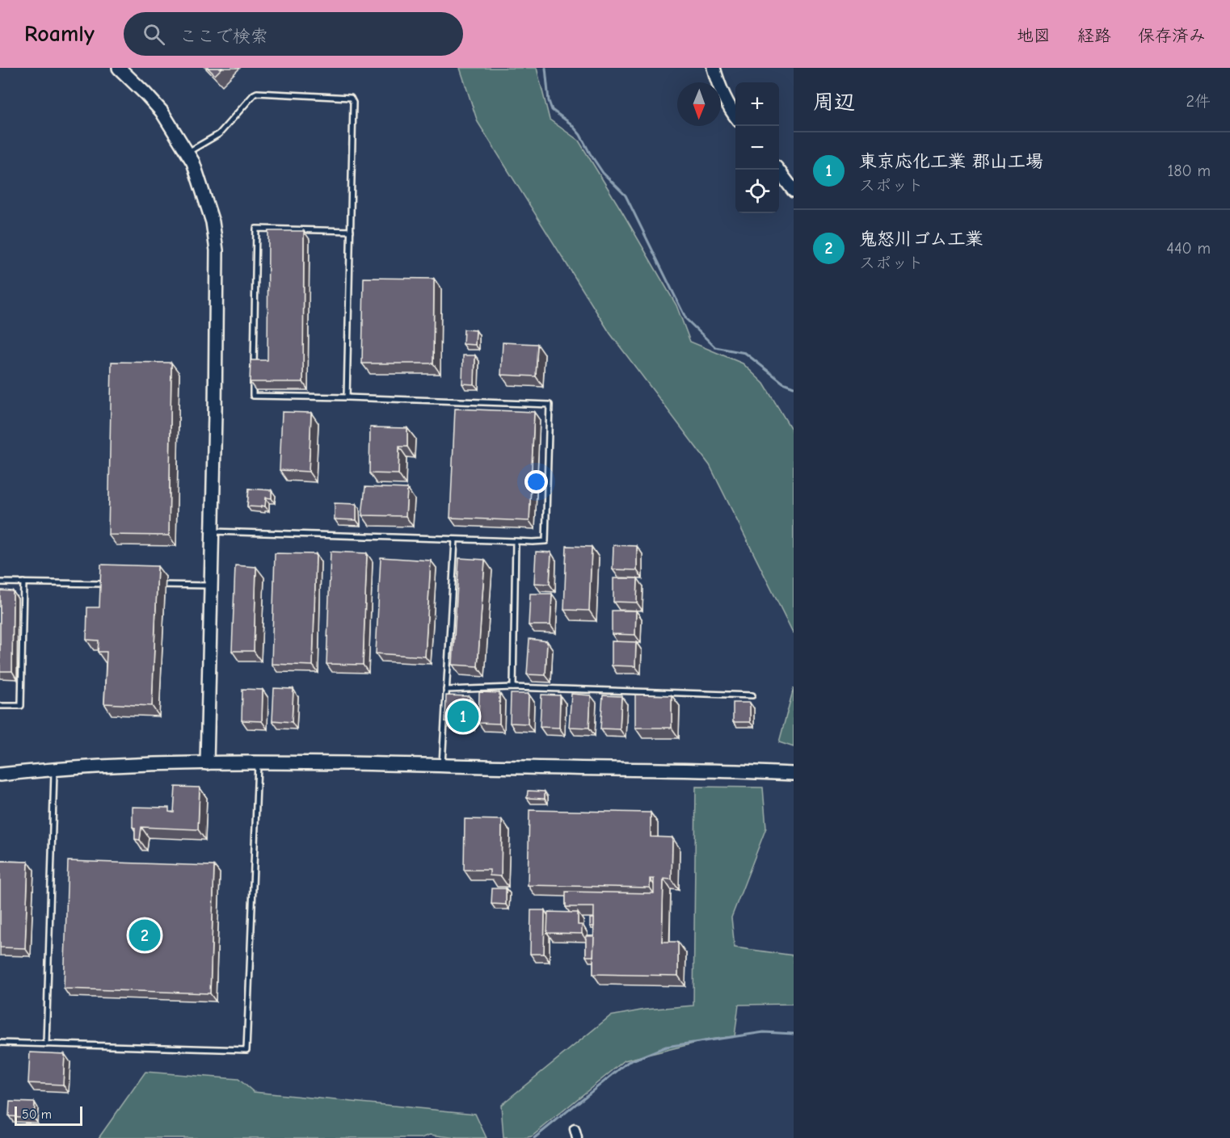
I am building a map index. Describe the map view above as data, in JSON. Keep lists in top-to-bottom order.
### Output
{
  "scale_bar": "50 m",
  "north": "bottom",
  "page": {
    "header": "Roamly",
    "search": "ここで検索",
    "nav": ["地図", "経路", "保存済み"],
    "heading": ["周辺", "2件"],
    "map_buttons": ["+", "−"],
    "list": [
      {
        "mark": "1",
        "name": "東京応化工業 郡山工場",
        "note": "スポット",
        "value": "180 m"
      },
      {
        "mark": "2",
        "name": "鬼怒川ゴム工業",
        "note": "スポット",
        "value": "440 m"
      }
    ],
    "pins": ["1", "2"],
    "scale": "50 m"
  }
}
